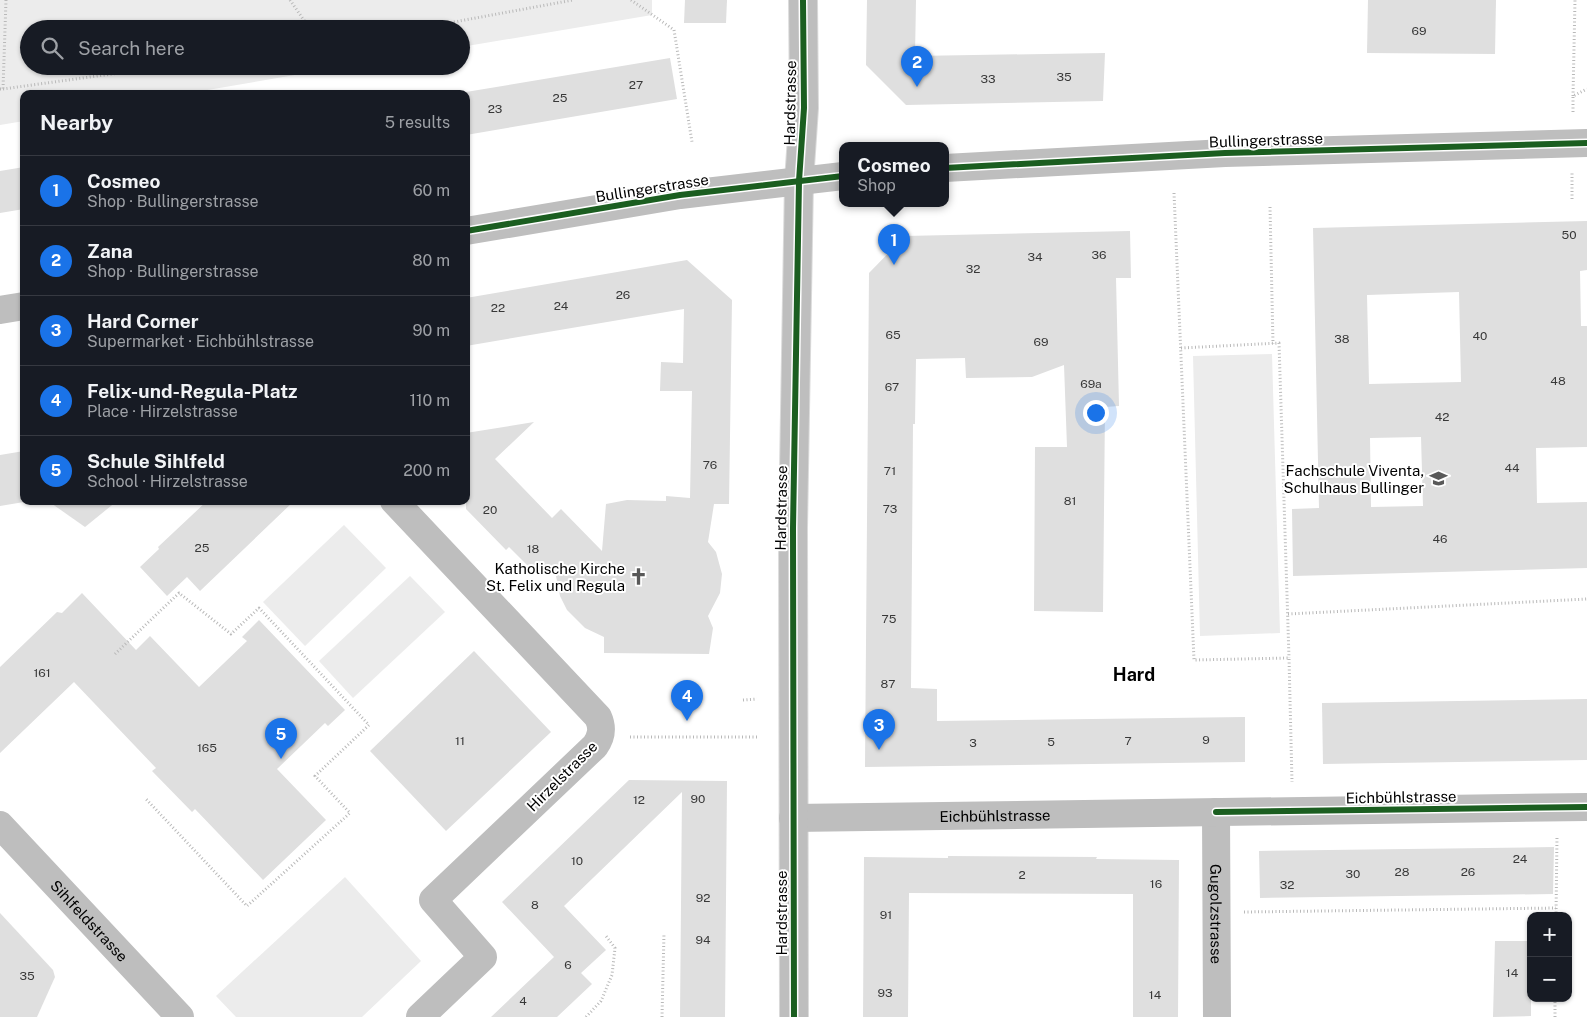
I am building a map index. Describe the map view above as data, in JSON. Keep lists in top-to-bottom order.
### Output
{
  "streets": {
    "street": [
      "Hardstrasse",
      "Bullingerstrasse",
      "Hirzelstrasse",
      "Eichbühlstrasse",
      "Gugolzstrasse",
      "Sihlfeldstrasse"
    ]
  },
  "crossings": [
    ["Hardstrasse", "Bullingerstrasse"],
    ["Hardstrasse", "Eichbühlstrasse"],
    ["Eichbühlstrasse", "Gugolzstrasse"]
  ],
  "districts": ["Hard"],
  "places": {
    "school or university": ["Fachschule Viventa, Schulhaus Bullinger"],
    "church": ["Katholische Kirche St. Felix und Regula"]
  },
  "house_numbers": [
    "69",
    "35",
    "33",
    "27",
    "25",
    "23",
    "50",
    "36",
    "34",
    "32",
    "26",
    "24",
    "22",
    "65",
    "40",
    "38",
    "69",
    "48",
    "69a",
    "67",
    "42",
    "76",
    "44",
    "71",
    "81",
    "73",
    "20",
    "46",
    "25",
    "18",
    "75",
    "161",
    "87",
    "9",
    "11",
    "7",
    "5",
    "3",
    "165",
    "90",
    "12",
    "24",
    "10",
    "28",
    "26",
    "30",
    "2",
    "16",
    "32",
    "92",
    "8",
    "91",
    "94",
    "6",
    "14",
    "35",
    "93",
    "14",
    "4"
  ],
  "page": {
    "search": "Search here",
    "pins": [
      "2",
      "1",
      "4",
      "3",
      "5"
    ],
    "heading": ["Nearby", "5 results"],
    "popup": ["Cosmeo", "Shop"],
    "list": [
      {
        "mark": "1",
        "name": "Cosmeo",
        "note": "Shop · Bullingerstrasse",
        "value": "60 m"
      },
      {
        "mark": "2",
        "name": "Zana",
        "note": "Shop · Bullingerstrasse",
        "value": "80 m"
      },
      {
        "mark": "3",
        "name": "Hard Corner",
        "note": "Supermarket · Eichbühlstrasse",
        "value": "90 m"
      },
      {
        "mark": "4",
        "name": "Felix-und-Regula-Platz",
        "note": "Place · Hirzelstrasse",
        "value": "110 m"
      },
      {
        "mark": "5",
        "name": "Schule Sihlfeld",
        "note": "School · Hirzelstrasse",
        "value": "200 m"
      }
    ],
    "map_buttons": ["+", "−"]
  }
}
